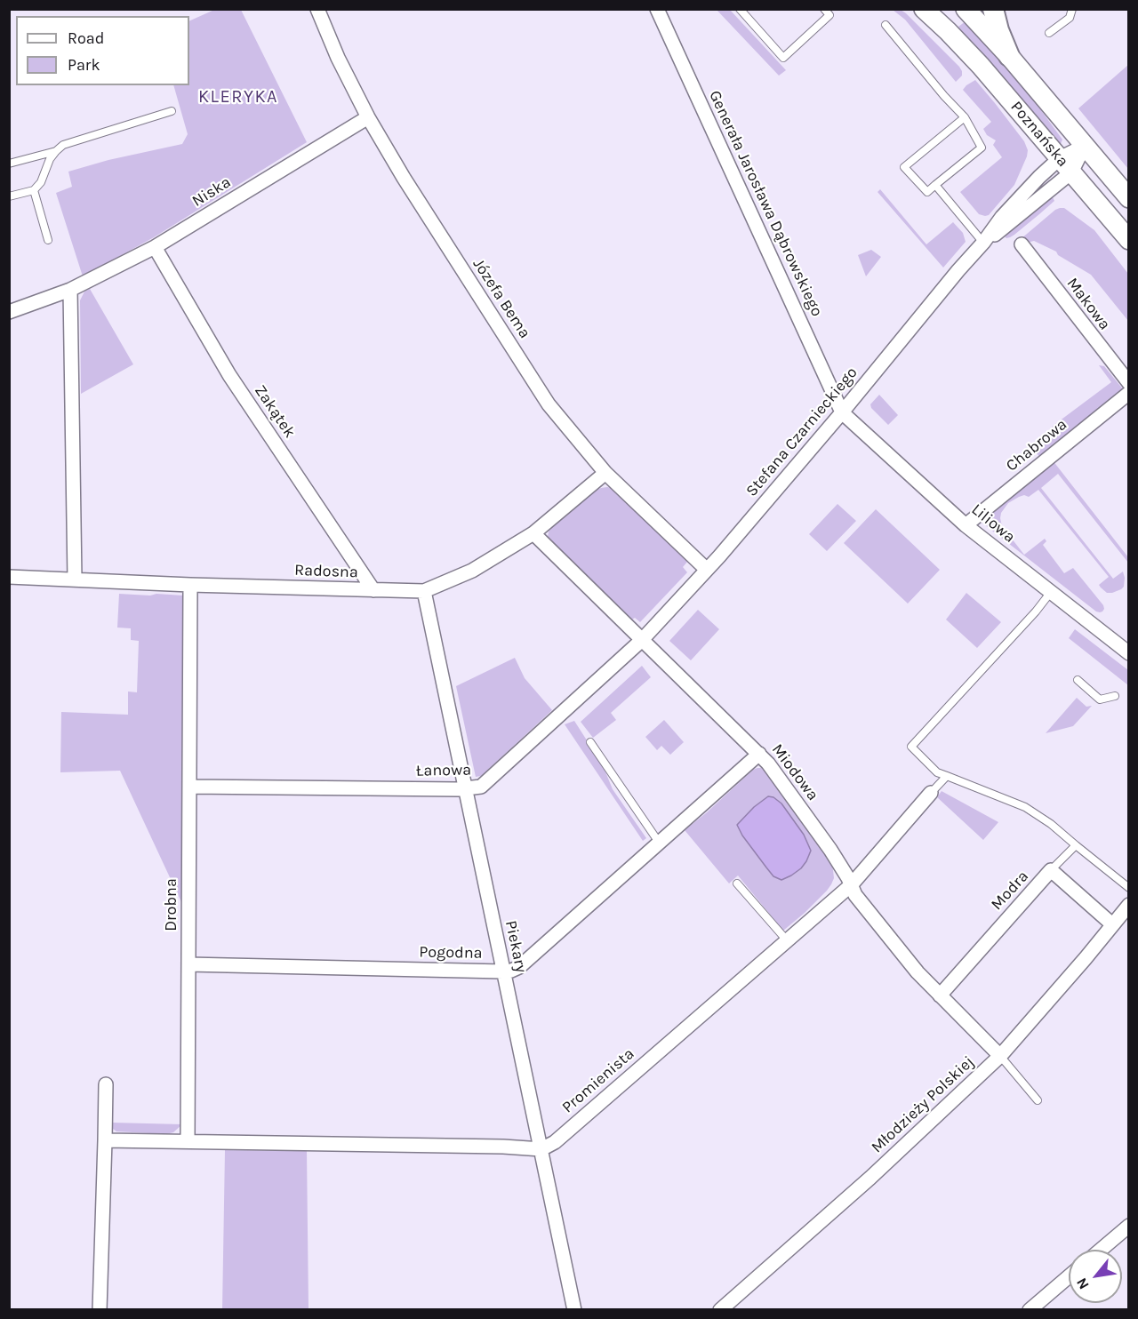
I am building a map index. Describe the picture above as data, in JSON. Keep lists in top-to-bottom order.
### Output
{
  "streets": {
    "main road": ["Poznańska"],
    "street": [
      "Niska",
      "Generała Jarosława Dąbrowskiego",
      "Józefa Bema",
      "Makowa",
      "Zakątek",
      "Stefana Czarnieckiego",
      "Chabrowa",
      "Liliowa",
      "Radosna",
      "Łanowa",
      "Miodowa",
      "Modra",
      "Drobna",
      "Piekary",
      "Pogodna",
      "Promienista",
      "Młodzieży Polskiej"
    ]
  },
  "crossings": [
    ["Poznańska", "Stefana Czarnieckiego"],
    ["Niska", "Józefa Bema"],
    ["Niska", "Zakątek"],
    ["Generała Jarosława Dąbrowskiego", "Stefana Czarnieckiego"],
    ["Generała Jarosława Dąbrowskiego", "Liliowa"],
    ["Józefa Bema", "Stefana Czarnieckiego"],
    ["Józefa Bema", "Radosna"],
    ["Zakątek", "Radosna"],
    ["Stefana Czarnieckiego", "Liliowa"],
    ["Stefana Czarnieckiego", "Łanowa"],
    ["Stefana Czarnieckiego", "Miodowa"],
    ["Chabrowa", "Liliowa"],
    ["Radosna", "Miodowa"],
    ["Radosna", "Drobna"],
    ["Radosna", "Piekary"],
    ["Łanowa", "Miodowa"],
    ["Łanowa", "Drobna"],
    ["Łanowa", "Piekary"],
    ["Miodowa", "Modra"],
    ["Miodowa", "Pogodna"],
    ["Miodowa", "Promienista"],
    ["Miodowa", "Młodzieży Polskiej"],
    ["Modra", "Młodzieży Polskiej"],
    ["Drobna", "Pogodna"],
    ["Piekary", "Pogodna"],
    ["Piekary", "Promienista"]
  ],
  "districts": ["KLERYKA"],
  "legend": ["Road", "Park"],
  "north": "bottom left"
}
